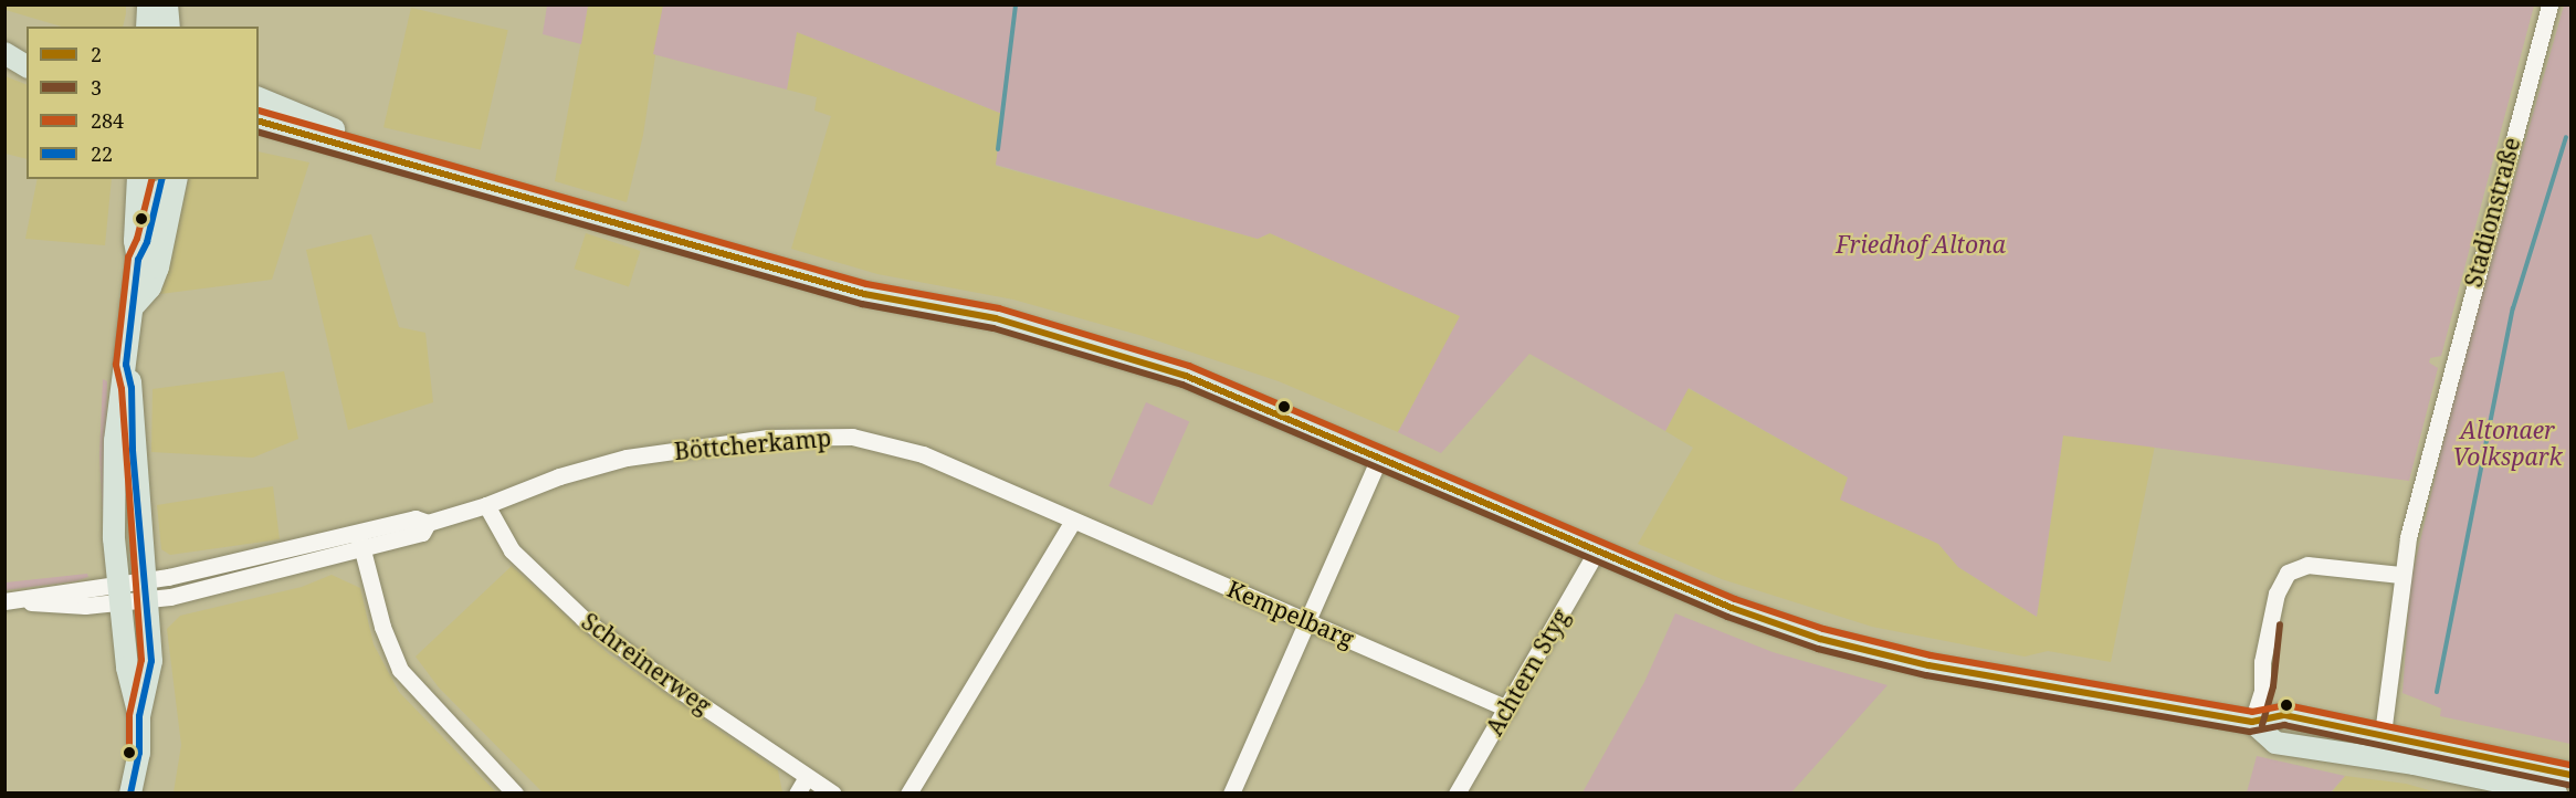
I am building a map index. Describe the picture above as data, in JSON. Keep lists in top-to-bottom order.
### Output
{
  "streets": {
    "street": [
      "Stadionstraße",
      "Böttcherkamp",
      "Kempelbarg",
      "Schreinerweg",
      "Achtern Styg"
    ]
  },
  "crossings": [
    ["Böttcherkamp", "Kempelbarg"],
    ["Böttcherkamp", "Schreinerweg"],
    ["Kempelbarg", "Achtern Styg"]
  ],
  "parks": ["Friedhof Altona", "Altonaer Volkspark"],
  "lines": [
    "transit line 284",
    "transit line 2",
    "transit line 3",
    "transit line 22"
  ],
  "legend": [
    "2",
    "3",
    "284",
    "22"
  ]
}
